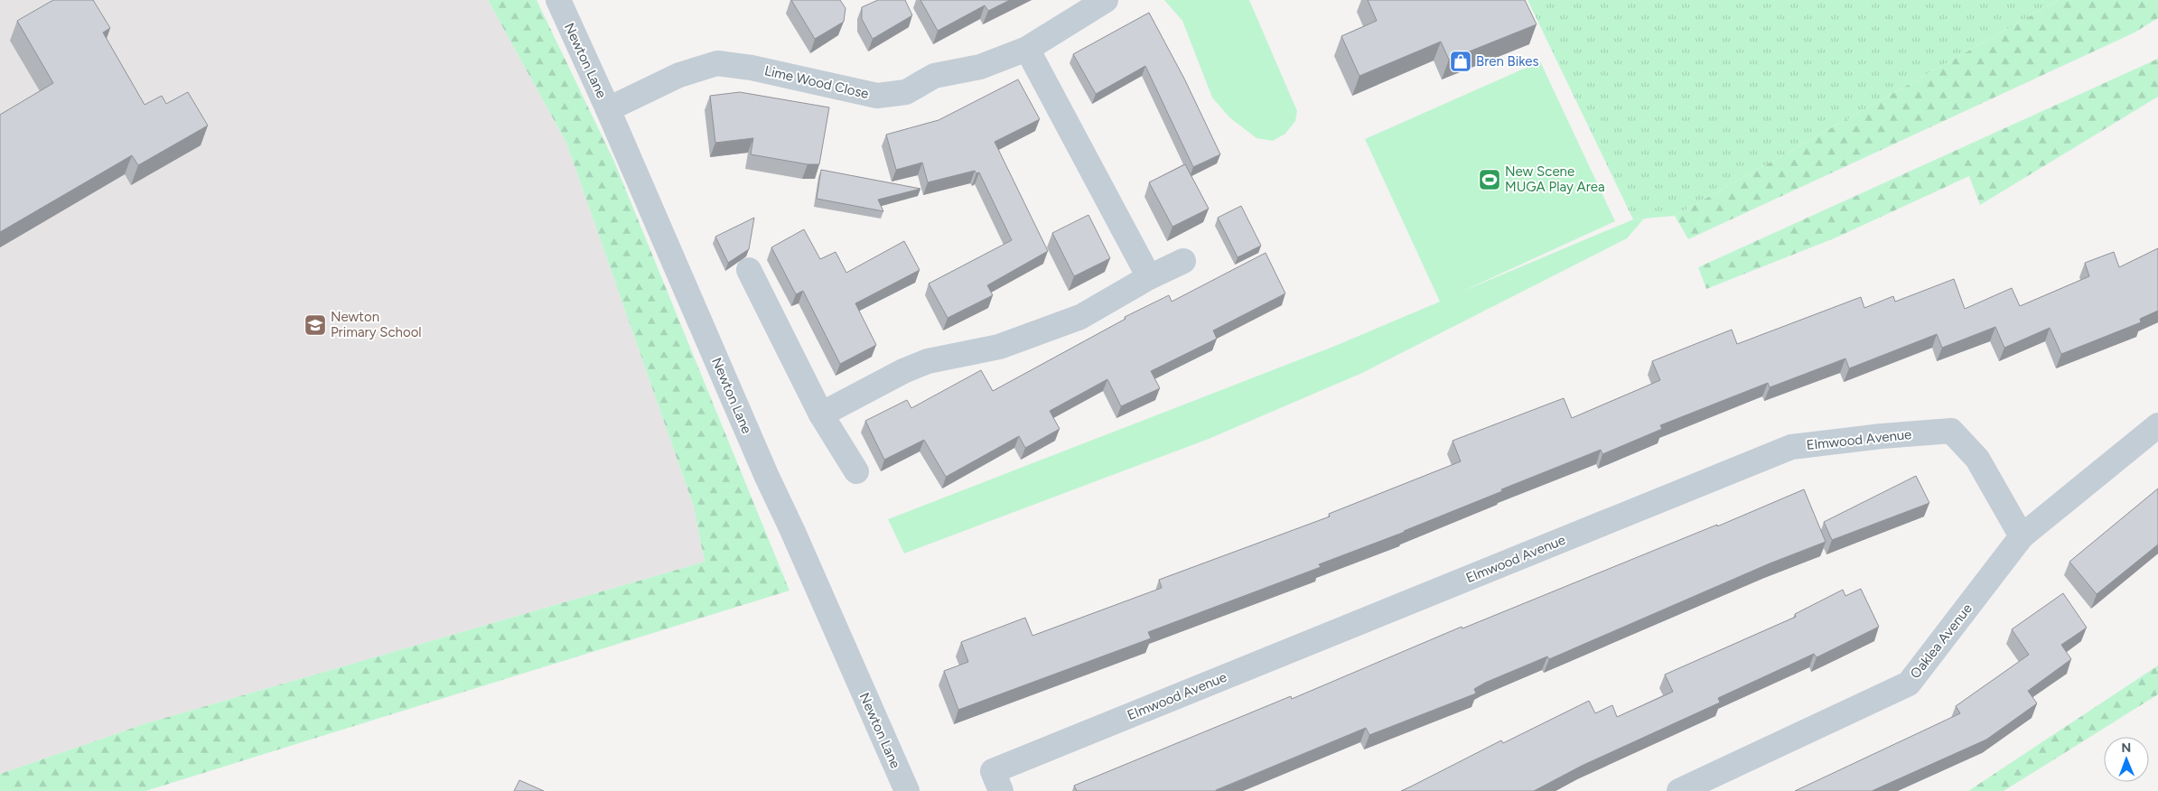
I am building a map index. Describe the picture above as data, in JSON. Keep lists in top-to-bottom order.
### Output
{
  "streets": {
    "street": [
      "Newton Lane",
      "Lime Wood Close",
      "Elmwood Avenue",
      "Oaklea Avenue"
    ]
  },
  "crossings": [
    ["Newton Lane", "Lime Wood Close"],
    ["Elmwood Avenue", "Oaklea Avenue"]
  ],
  "places": {
    "shop": ["Bren Bikes"],
    "sports": ["New Scene MUGA Play Area"],
    "school or university": ["Newton Primary School"]
  },
  "north": "top"
}
